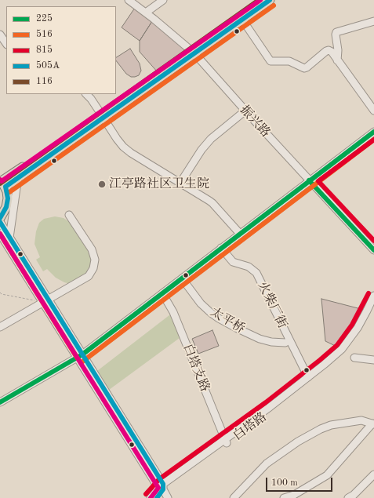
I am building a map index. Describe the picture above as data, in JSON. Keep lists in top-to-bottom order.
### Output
{
  "streets": {
    "street": [
      "振兴路",
      "火柴厂街",
      "太平桥",
      "白塔支路",
      "白塔路"
    ]
  },
  "crossings": [
    ["火柴厂街", "白塔路"],
    ["白塔支路", "白塔路"]
  ],
  "places": ["江亭路社区卫生院"],
  "lines": [
    "transit line 505A",
    "transit line 116",
    "transit line 516",
    "transit line 225",
    "transit line 815"
  ],
  "legend": [
    "225",
    "516",
    "815",
    "505A",
    "116"
  ],
  "scale_bar": "100 m"
}
